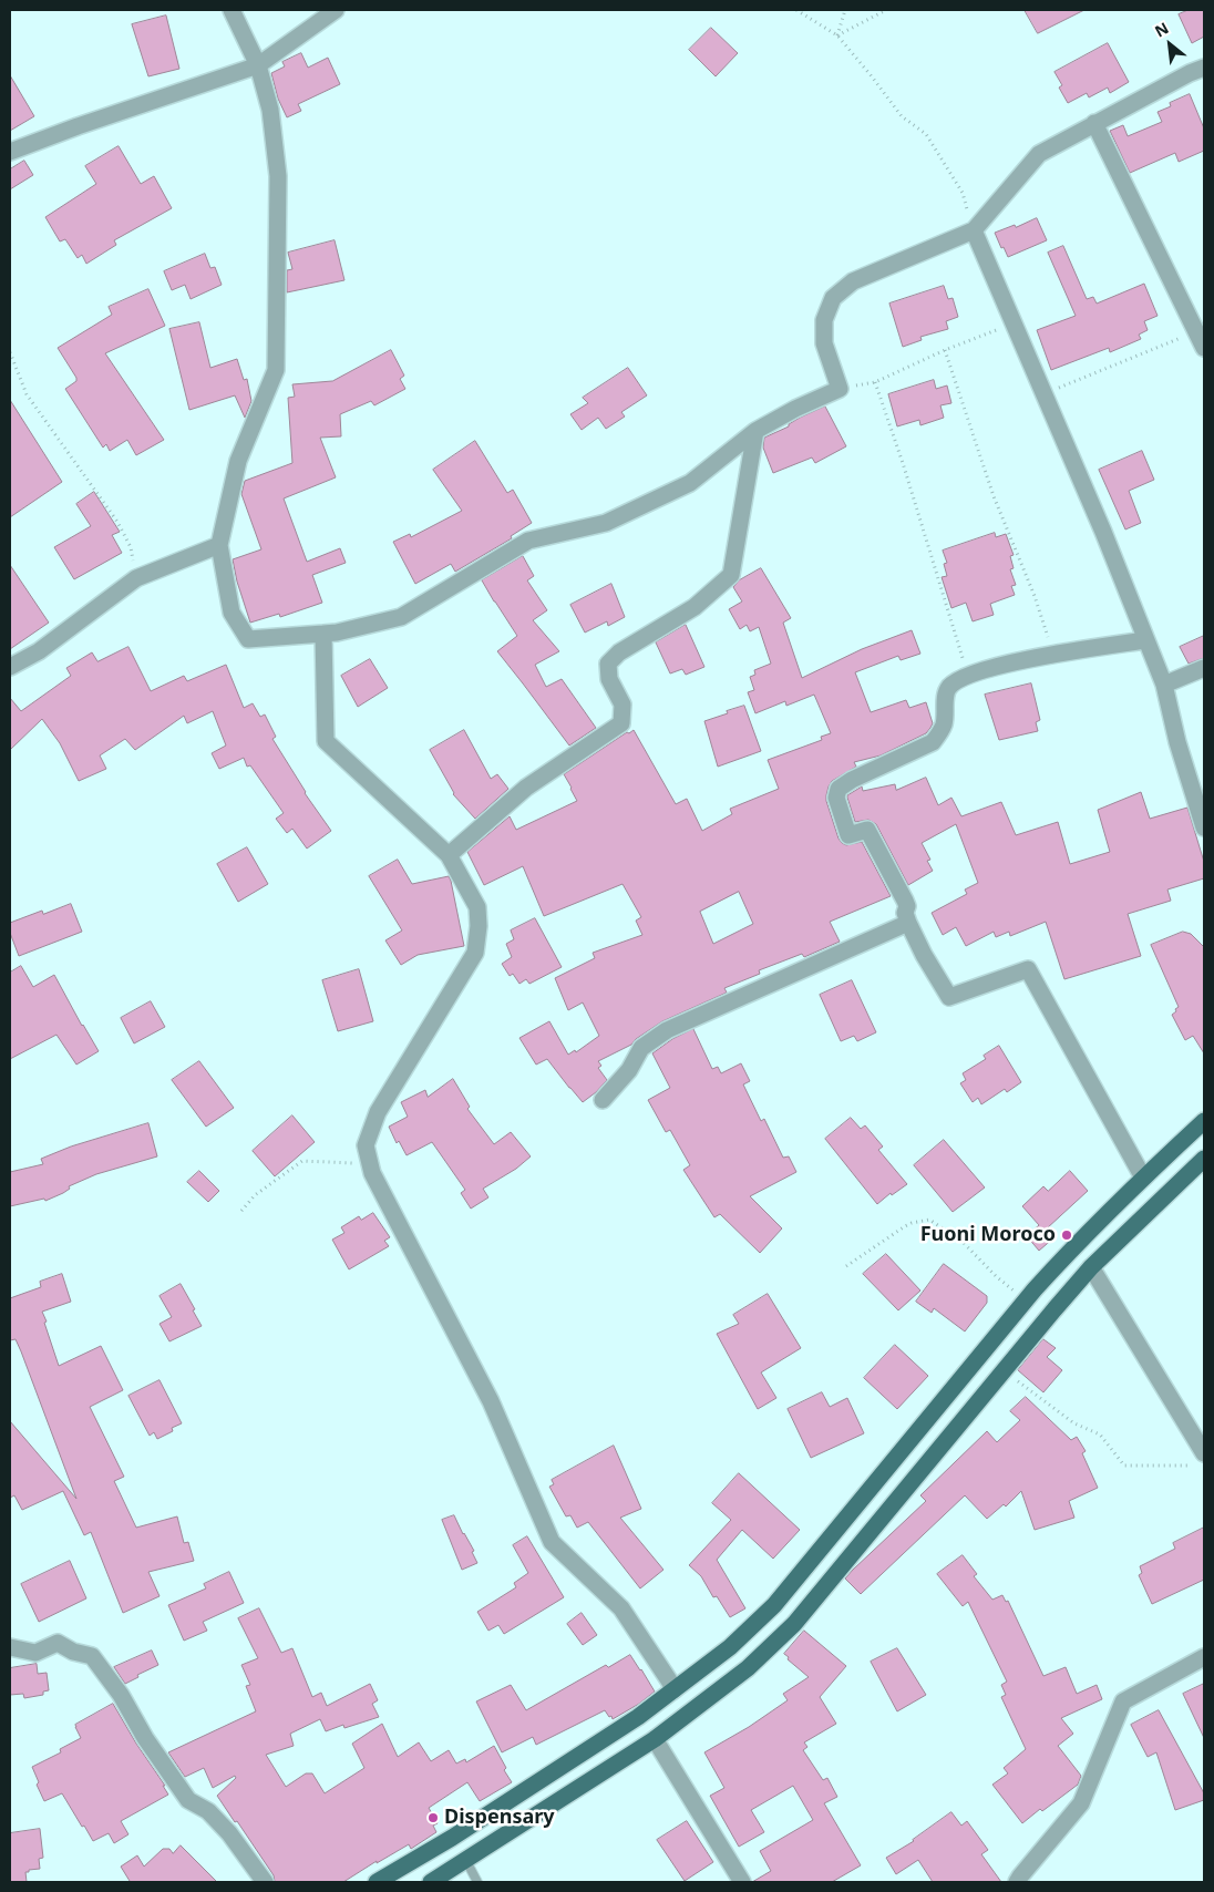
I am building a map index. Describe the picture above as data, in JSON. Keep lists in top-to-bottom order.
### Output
{
  "places": ["Fuoni Moroco", "Dispensary"],
  "north": "top left"
}
